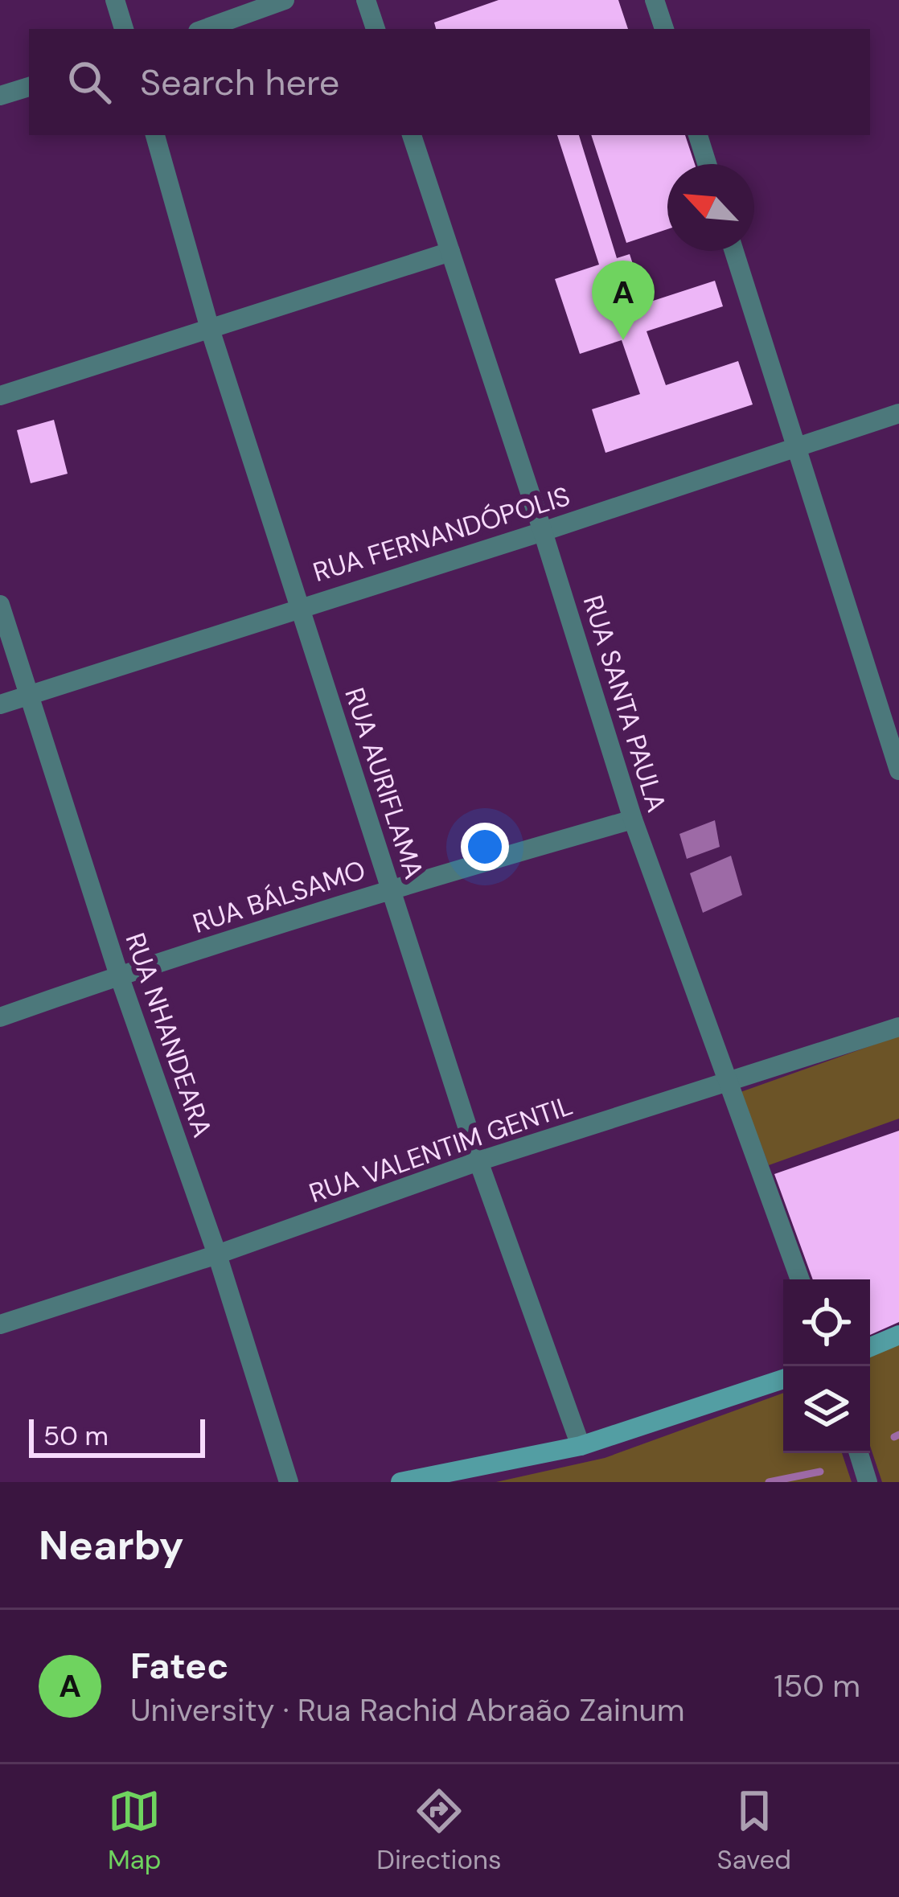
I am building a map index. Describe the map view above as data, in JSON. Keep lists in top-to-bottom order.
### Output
{
  "streets": {
    "street": [
      "RUA FERNANDÓPOLIS",
      "RUA SANTA PAULA",
      "RUA AURIFLAMA",
      "RUA BÁLSAMO",
      "RUA NHANDEARA",
      "RUA VALENTIM GENTIL"
    ]
  },
  "crossings": [
    ["RUA FERNANDÓPOLIS", "RUA SANTA PAULA"],
    ["RUA FERNANDÓPOLIS", "RUA AURIFLAMA"],
    ["RUA FERNANDÓPOLIS", "RUA NHANDEARA"],
    ["RUA SANTA PAULA", "RUA BÁLSAMO"],
    ["RUA SANTA PAULA", "RUA VALENTIM GENTIL"],
    ["RUA AURIFLAMA", "RUA BÁLSAMO"],
    ["RUA AURIFLAMA", "RUA VALENTIM GENTIL"],
    ["RUA BÁLSAMO", "RUA NHANDEARA"],
    ["RUA NHANDEARA", "RUA VALENTIM GENTIL"]
  ],
  "scale_bar": "50 m",
  "north": "top left",
  "page": {
    "search": "Search here",
    "pins": "A",
    "scale": "50 m",
    "heading": "Nearby",
    "list": [
      {
        "mark": "A",
        "name": "Fatec",
        "note": "University · Rua Rachid Abraão Zainum",
        "value": "150 m"
      }
    ],
    "nav": ["Map", "Directions", "Saved"]
  }
}
